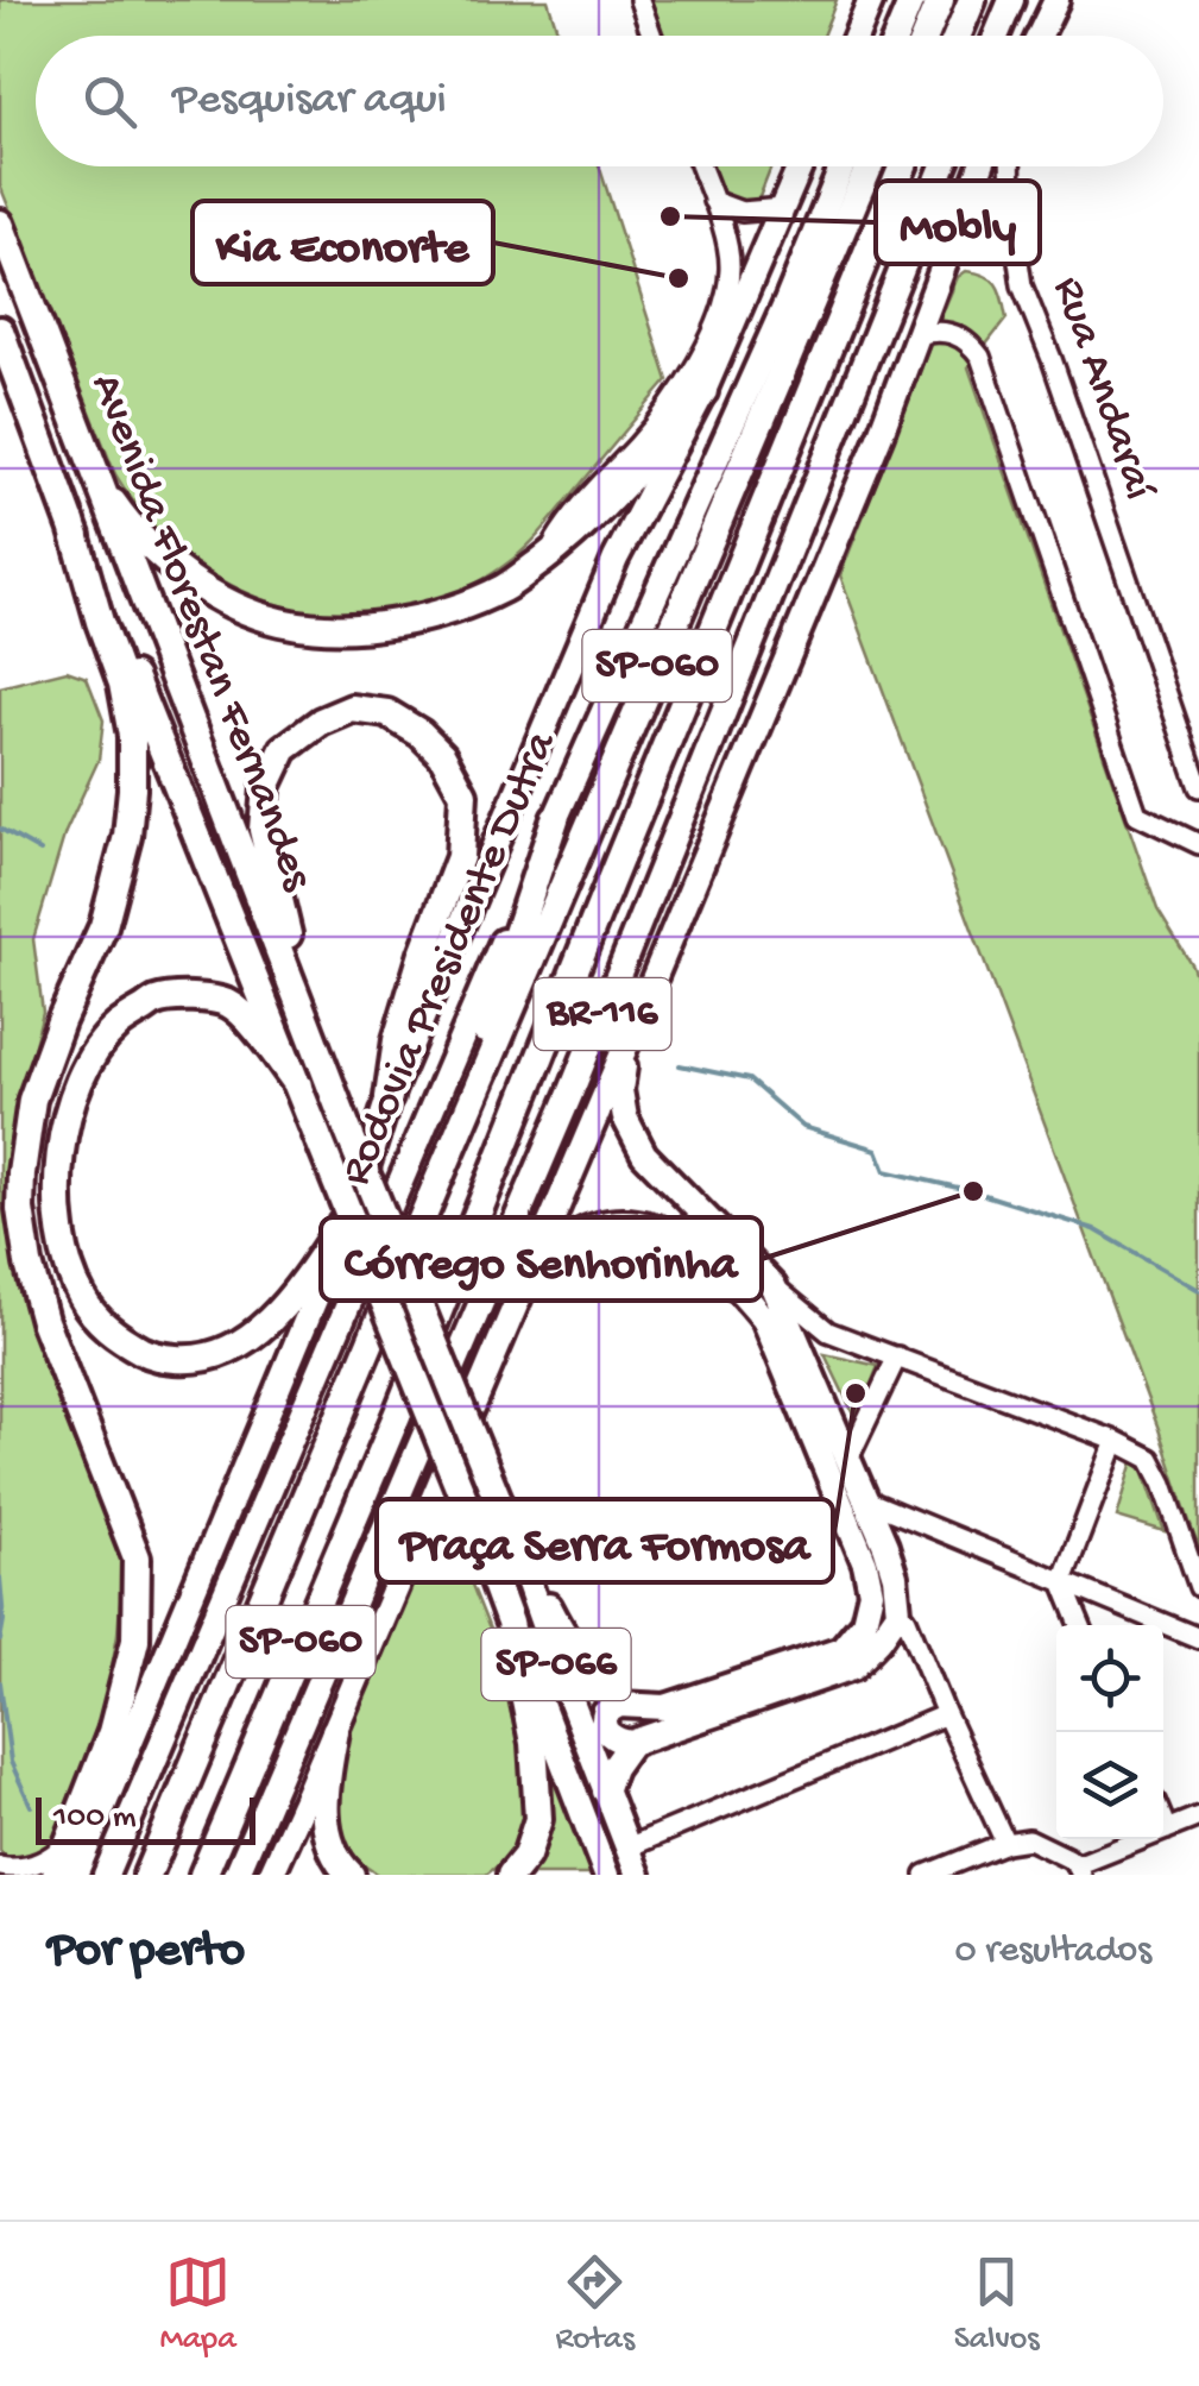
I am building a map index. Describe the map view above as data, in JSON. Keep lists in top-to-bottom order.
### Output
{
  "streets": {
    "highway": [
      "Avenida Florestan Fernandes",
      "SP-060",
      "Rodovia Presidente Dutra",
      "SP-066"
    ],
    "main road": ["BR-116"],
    "street": ["Rua Andaraí"]
  },
  "crossings": [
    ["Avenida Florestan Fernandes", "SP-066"]
  ],
  "places": [
    "Mobly",
    "Kia Econorte",
    "Córrego Senhorinha",
    "Praça Serra Formosa"
  ],
  "scale_bar": "100 m",
  "page": {
    "search": "Pesquisar aqui",
    "scale": "100 m",
    "heading": ["Por perto", "0 resultados"],
    "nav": ["Mapa", "Rotas", "Salvos"]
  }
}
